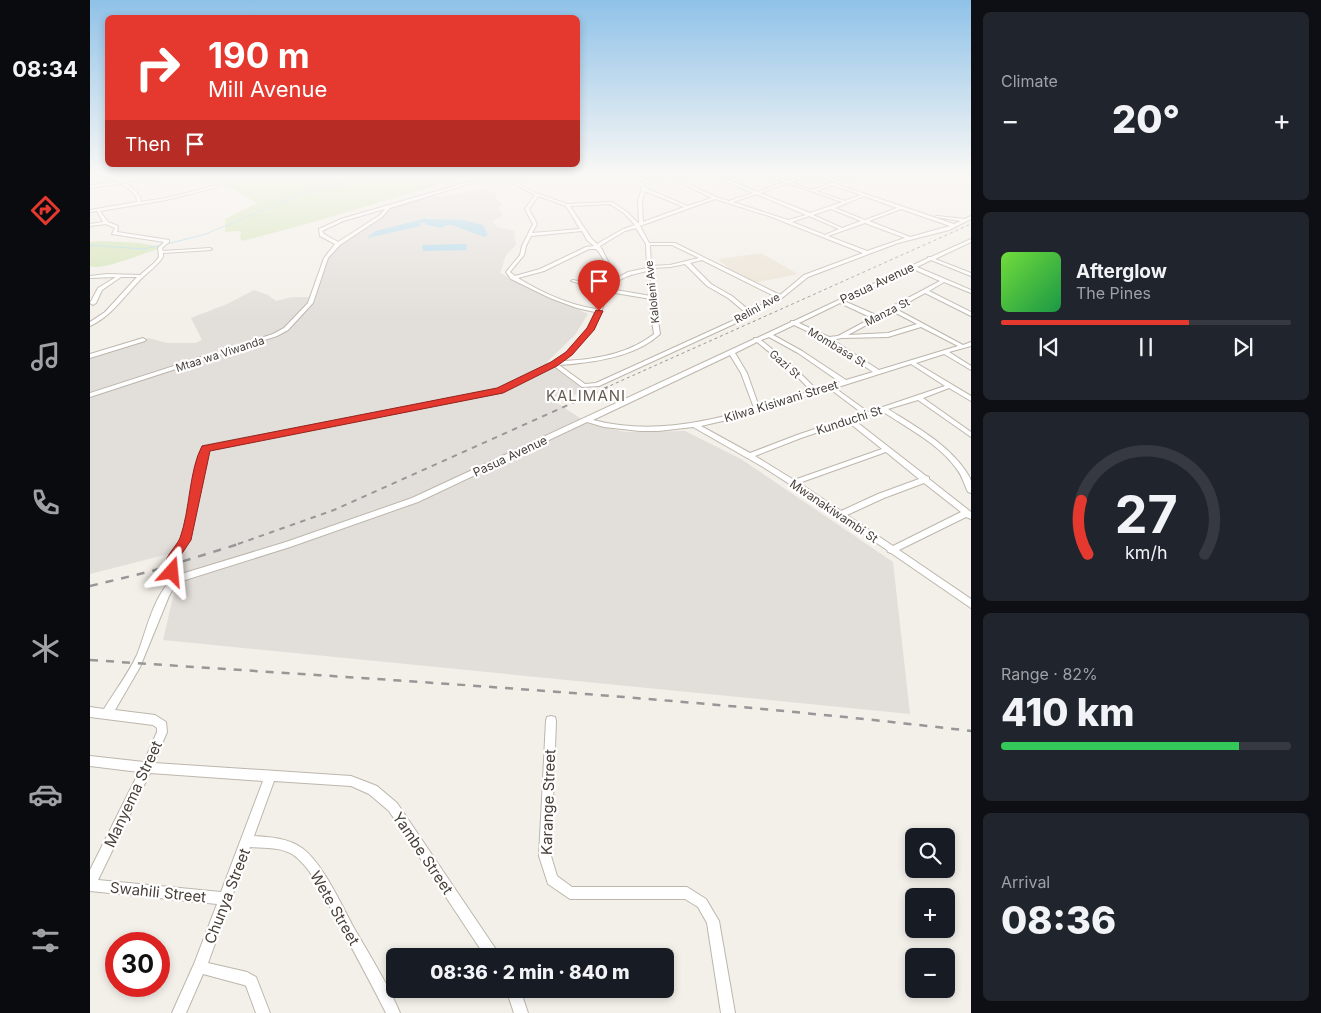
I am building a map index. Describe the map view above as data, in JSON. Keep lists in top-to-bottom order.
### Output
{
  "streets": {
    "street": [
      "Pasua Avenue",
      "Kaloleni Ave",
      "Relini Ave",
      "Manza St",
      "Mombasa St",
      "Mtaa wa Viwanda",
      "Gazi St",
      "Kilwa Kisiwani Street",
      "Kunduchi St",
      "Mwanakiwambi St",
      "Manyema Street",
      "Karange Street",
      "Yambe Street",
      "Swahili Street",
      "Chunya Street",
      "Wete Street"
    ]
  },
  "crossings": [
    ["Pasua Avenue", "Mombasa St"],
    ["Pasua Avenue", "Gazi St"],
    ["Pasua Avenue", "Kilwa Kisiwani Street"],
    ["Kaloleni Ave", "Relini Ave"],
    ["Manza St", "Mombasa St"],
    ["Mombasa St", "Kilwa Kisiwani Street"],
    ["Gazi St", "Kilwa Kisiwani Street"],
    ["Kilwa Kisiwani Street", "Mwanakiwambi St"],
    ["Kunduchi St", "Mwanakiwambi St"],
    ["Manyema Street", "Yambe Street"],
    ["Manyema Street", "Swahili Street"],
    ["Yambe Street", "Chunya Street"],
    ["Swahili Street", "Chunya Street"],
    ["Chunya Street", "Wete Street"]
  ],
  "districts": ["KALIMANI"],
  "page": {
    "tabs": "08:34",
    "tile": [
      "Climate",
      ["Range · 82%", "410 km"],
      ["Arrival", "08:36"]
    ],
    "turn": ["190 m", "Mill Avenue"],
    "heat": ["−", "20°", "+"],
    "then": "Then",
    "song": ["Afterglow", "The Pines"],
    "map_buttons": ["+", "−"],
    "limit": "30",
    "trip": "08:36 · 2 min · 840 m",
    "gauge": ["27", "km/h"]
  }
}
